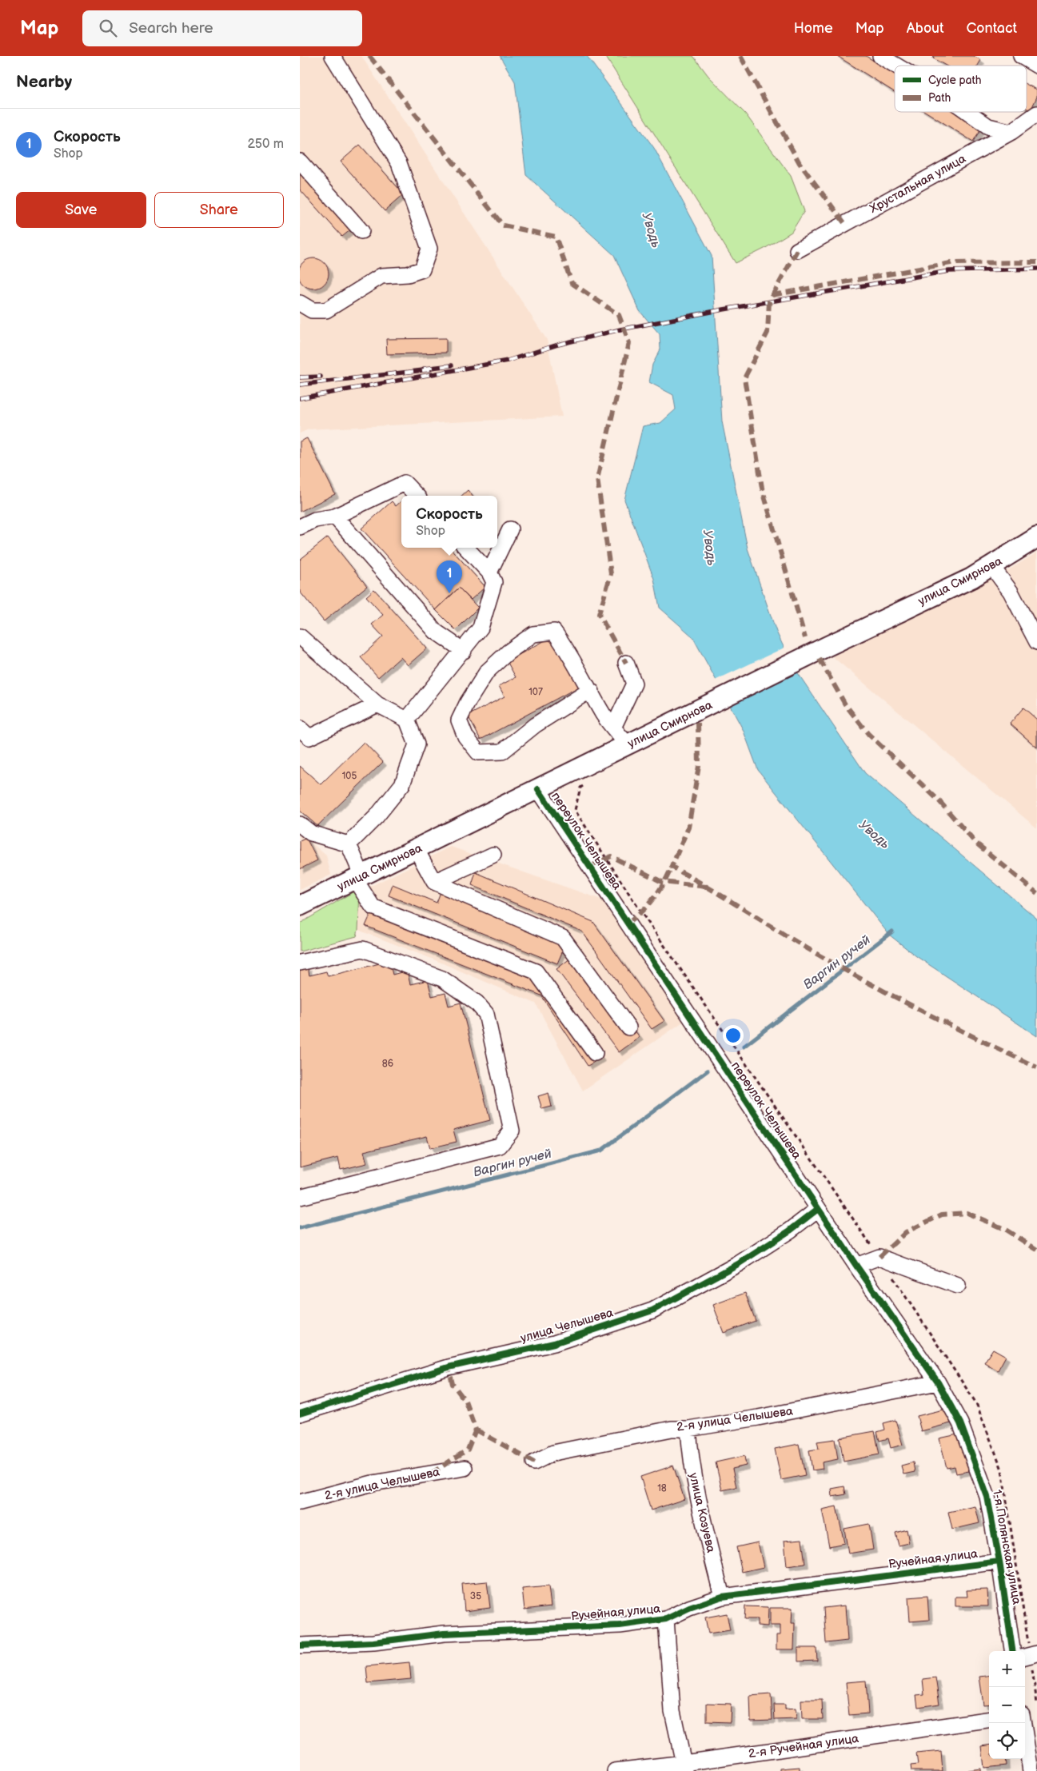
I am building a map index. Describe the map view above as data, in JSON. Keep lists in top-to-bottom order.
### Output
{
  "streets": {
    "main road": ["улица Смирнова"],
    "street": [
      "Хрустальная улица",
      "переулок Челышева",
      "улица Челышева",
      "2-я улица Челышева",
      "улица Козуева",
      "1-я Полянская улица",
      "Ручейная улица",
      "2-я Ручейная улица"
    ]
  },
  "crossings": [
    ["улица Смирнова", "переулок Челышева"],
    ["переулок Челышева", "улица Челышева"],
    ["переулок Челышева", "2-я улица Челышева"],
    ["переулок Челышева", "1-я Полянская улица"],
    ["2-я улица Челышева", "улица Козуева"],
    ["2-я улица Челышева", "1-я Полянская улица"],
    ["улица Козуева", "Ручейная улица"],
    ["1-я Полянская улица", "Ручейная улица"]
  ],
  "water": ["Уводь", "Варгин ручей"],
  "house_numbers": [
    "107",
    "105",
    "86",
    "18",
    "35"
  ],
  "legend": ["Cycle path", "Path"],
  "page": {
    "header": "Map",
    "search": "Search here",
    "nav": [
      "Home",
      "Map",
      "About",
      "Contact"
    ],
    "heading": "Nearby",
    "list": [
      {
        "mark": "1",
        "name": "Скорость",
        "note": "Shop",
        "value": "250 m"
      }
    ],
    "buttons": ["Save", "Share"],
    "popup": ["Скорость", "Shop"],
    "pins": "1",
    "map_buttons": ["+", "−"]
  }
}
